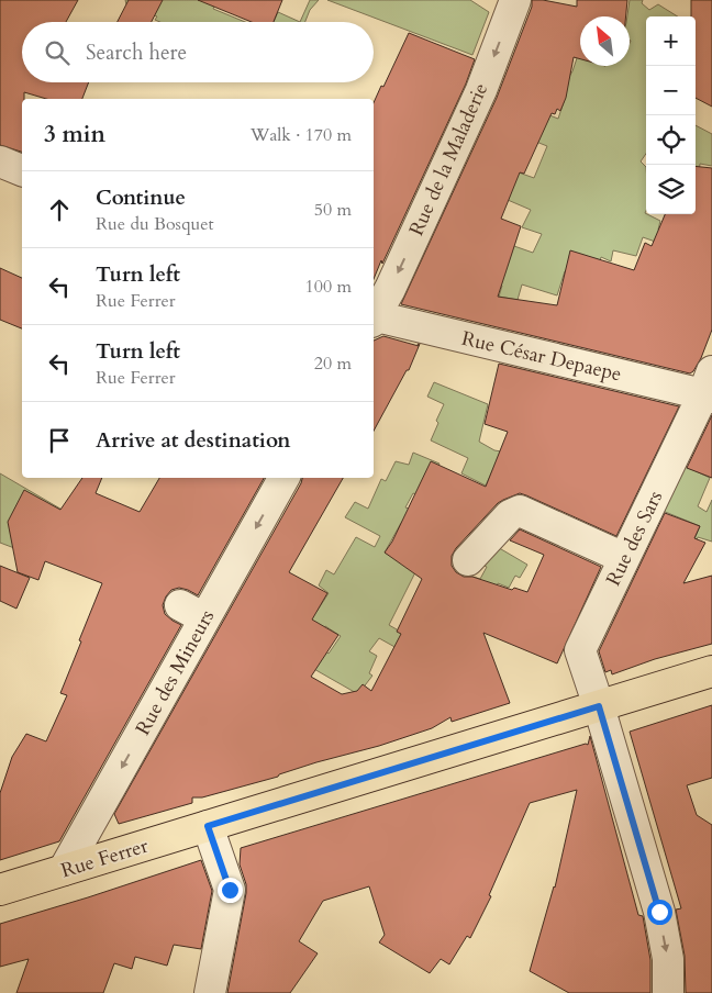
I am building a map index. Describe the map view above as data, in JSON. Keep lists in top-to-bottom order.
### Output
{
  "streets": {
    "main road": ["Rue Ferrer"],
    "street": [
      "Rue de la Maladerie",
      "Rue César Depaepe",
      "Rue des Sars",
      "Rue des Mineurs"
    ]
  },
  "crossings": [
    ["Rue César Depaepe", "Rue des Sars"],
    ["Rue des Sars", "Rue Ferrer"],
    ["Rue des Mineurs", "Rue Ferrer"]
  ],
  "one_way": ["Rue de la Maladerie", "Rue des Sars", "Rue des Mineurs"],
  "north": "top left",
  "page": {
    "map_buttons": ["+", "−"],
    "search": "Search here",
    "heading": ["3 min", "Walk · 170 m"],
    "list": [
      ["Continue", "Rue du Bosquet", "50 m"],
      ["Turn left", "Rue Ferrer", "100 m"],
      ["Turn left", "Rue Ferrer", "20 m"],
      "Arrive at destination"
    ]
  }
}
